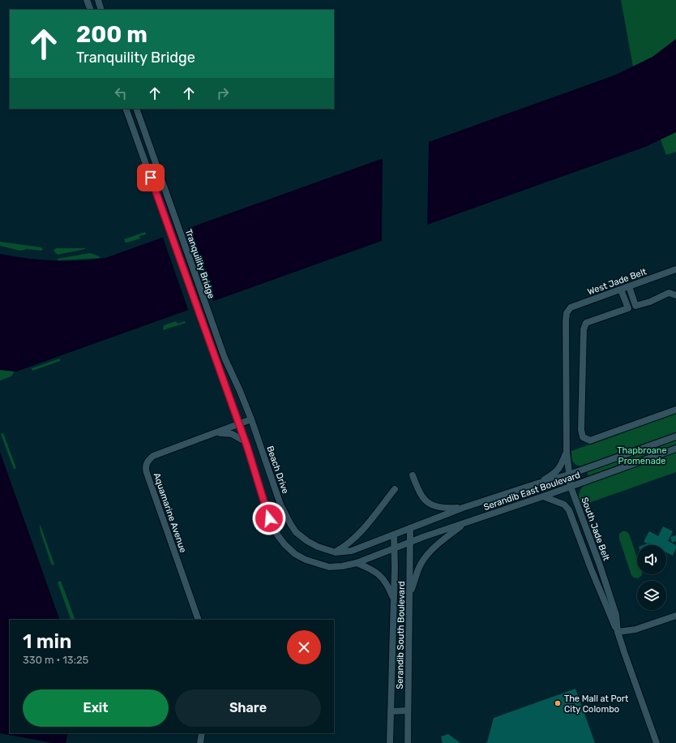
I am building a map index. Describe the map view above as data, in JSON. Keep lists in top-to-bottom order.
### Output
{
  "streets": {
    "street": [
      "Tranquility Bridge",
      "West Jade Belt",
      "Beach Drive",
      "Serandib East Boulevard",
      "Aquamarine Avenue",
      "South Jade Belt",
      "Serandib South Boulevard"
    ]
  },
  "crossings": [
    ["Tranquility Bridge", "Beach Drive"],
    ["Tranquility Bridge", "Aquamarine Avenue"],
    ["West Jade Belt", "South Jade Belt"],
    ["Beach Drive", "Serandib East Boulevard"],
    ["Beach Drive", "Aquamarine Avenue"],
    ["Beach Drive", "Serandib South Boulevard"],
    ["Serandib East Boulevard", "South Jade Belt"],
    ["Serandib East Boulevard", "Serandib South Boulevard"]
  ],
  "parks": ["Thapbroane Promenade"],
  "places": ["The Mall at Port City Colombo"],
  "page": {
    "turn": ["200 m", "Tranquility Bridge"],
    "heading": ["1 min", "330 m · 13:25"],
    "buttons": ["Exit", "Share"]
  }
}
